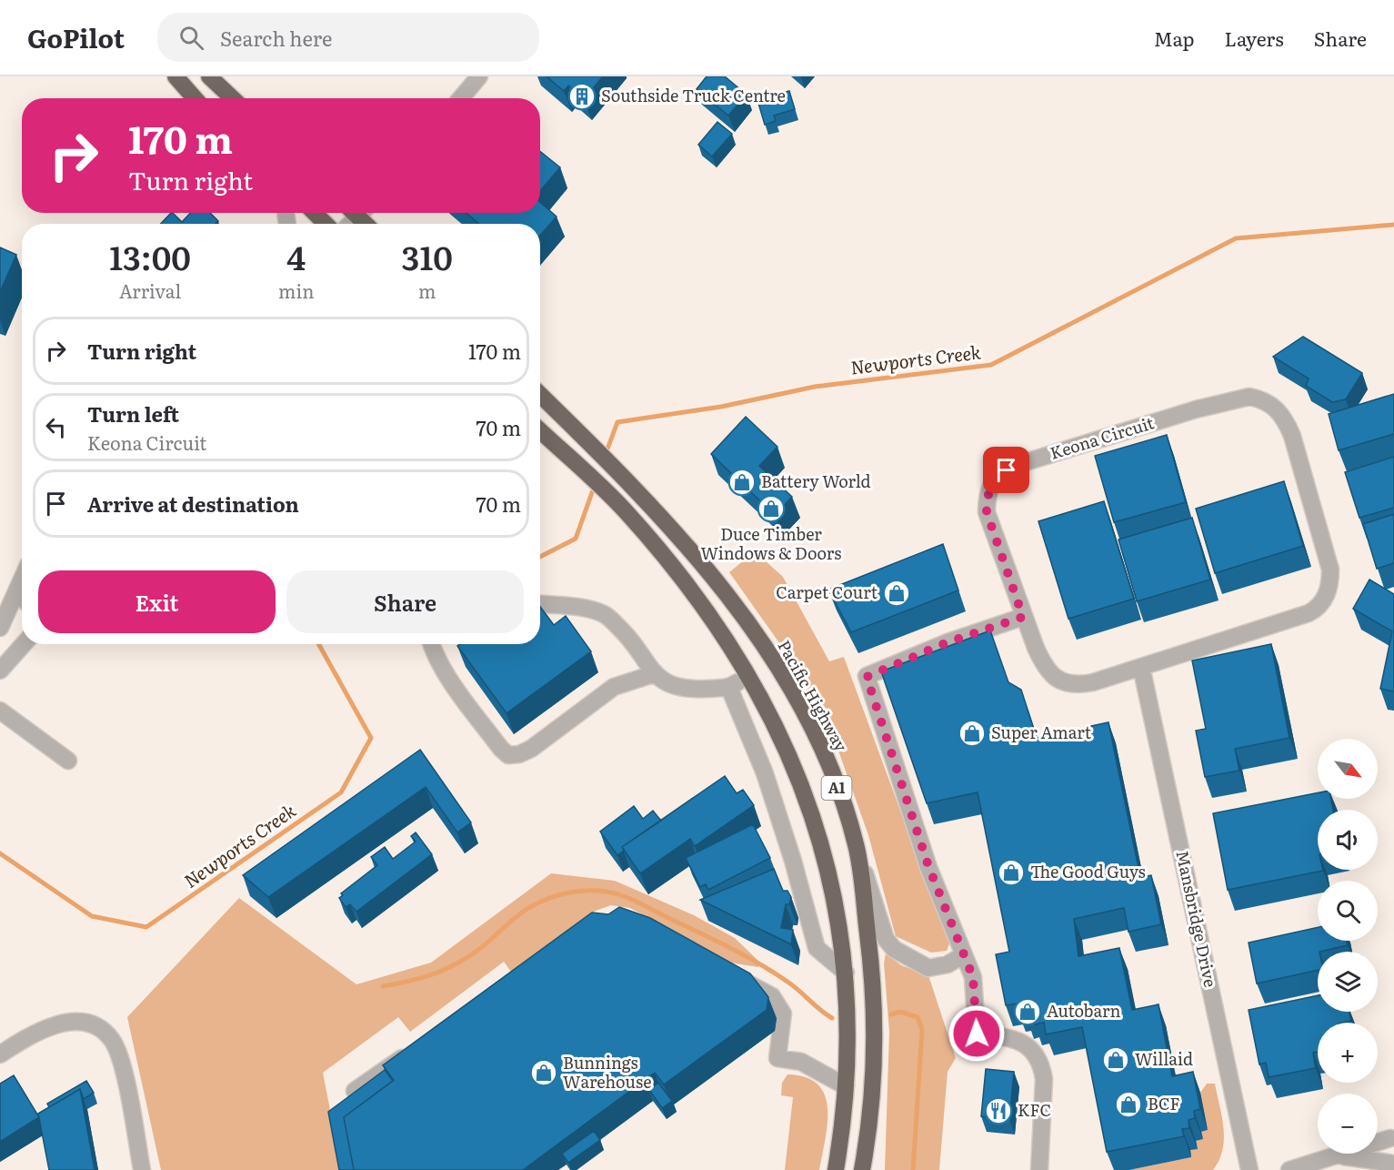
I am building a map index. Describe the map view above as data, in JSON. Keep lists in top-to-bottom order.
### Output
{
  "streets": {
    "highway": ["Pacific Highway", "A1"],
    "street": ["Keona Circuit", "Mansbridge Drive"]
  },
  "crossings": [
    ["Keona Circuit", "Mansbridge Drive"]
  ],
  "water": ["Newports Creek"],
  "places": {
    "building": ["Southside Truck Centre"],
    "shop": [
      "Battery World",
      "Duce Timber Windows & Doors",
      "Carpet Court",
      "Super Amart",
      "The Good Guys",
      "Autobarn",
      "Willaid",
      "Bunnings Warehouse",
      "BCF"
    ],
    "restaurant": ["KFC"]
  },
  "north": "bottom right",
  "page": {
    "header": "GoPilot",
    "search": "Search here",
    "nav": ["Map", "Layers", "Share"],
    "turn": ["170 m", "Turn right"],
    "eta": [
      "13:00",
      "Arrival",
      "4",
      "min",
      "310",
      "m"
    ],
    "list": [
      {
        "name": "Turn right",
        "value": "170 m"
      },
      {
        "name": "Turn left",
        "note": "Keona Circuit",
        "value": "70 m"
      },
      {
        "name": "Arrive at destination",
        "value": "70 m"
      }
    ],
    "buttons": ["Exit", "Share"],
    "map_buttons": ["+", "−"]
  }
}
